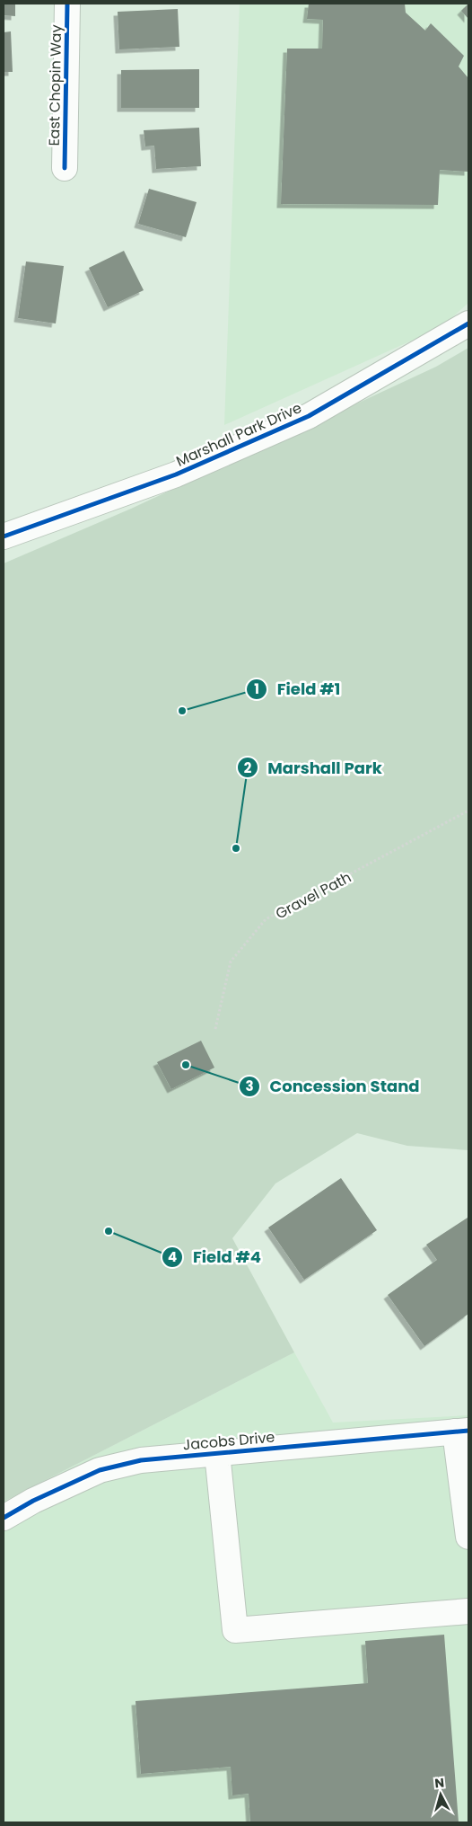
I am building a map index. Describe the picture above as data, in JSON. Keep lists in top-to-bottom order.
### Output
{
  "streets": {
    "street": ["East Chopin Way", "Marshall Park Drive", "Jacobs Drive"],
    "path": ["Gravel Path"]
  },
  "places": [
    "Field #1",
    "Marshall Park",
    "Concession Stand",
    "Field #4"
  ],
  "north": "top"
}
